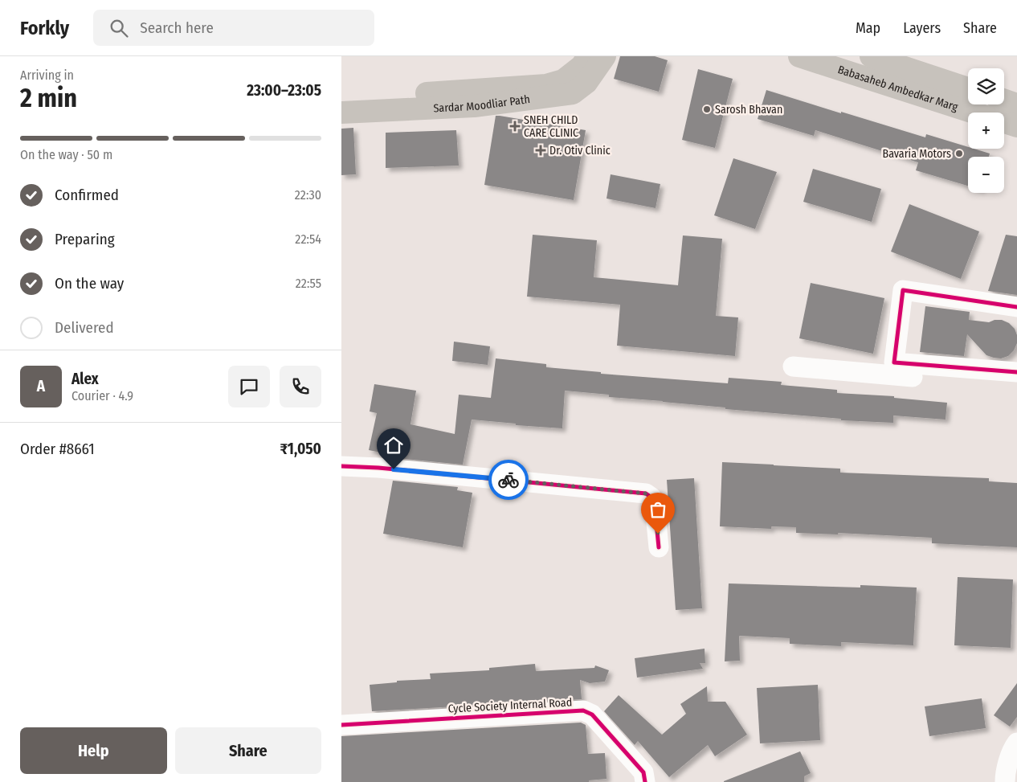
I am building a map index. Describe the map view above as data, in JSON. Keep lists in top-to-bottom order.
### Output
{
  "streets": {
    "main road": ["Babasaheb Ambedkar Marg", "Sardar Moodliar Path"],
    "street": ["Cycle Society Internal Road"]
  },
  "places": {
    "other": ["Sarosh Bhavan", "Bavaria Motors"],
    "health": ["SNEH CHILD CARE CLINIC", "Dr. Otiv Clinic"]
  },
  "page": {
    "header": "Forkly",
    "search": "Search here",
    "nav": ["Map", "Layers", "Share"],
    "heading": ["2 min", "Arriving in", "23:00–23:05"],
    "panel": [
      "Alex",
      "Courier · 4.9",
      "Order #8661",
      "₹1,050"
    ],
    "map_buttons": ["+", "−"],
    "bar": "On the way · 50 m",
    "list": [
      ["Confirmed", "22:30"],
      ["Preparing", "22:54"],
      ["On the way", "22:55"],
      "Delivered"
    ],
    "round": "A",
    "buttons": ["Help", "Share"]
  }
}
